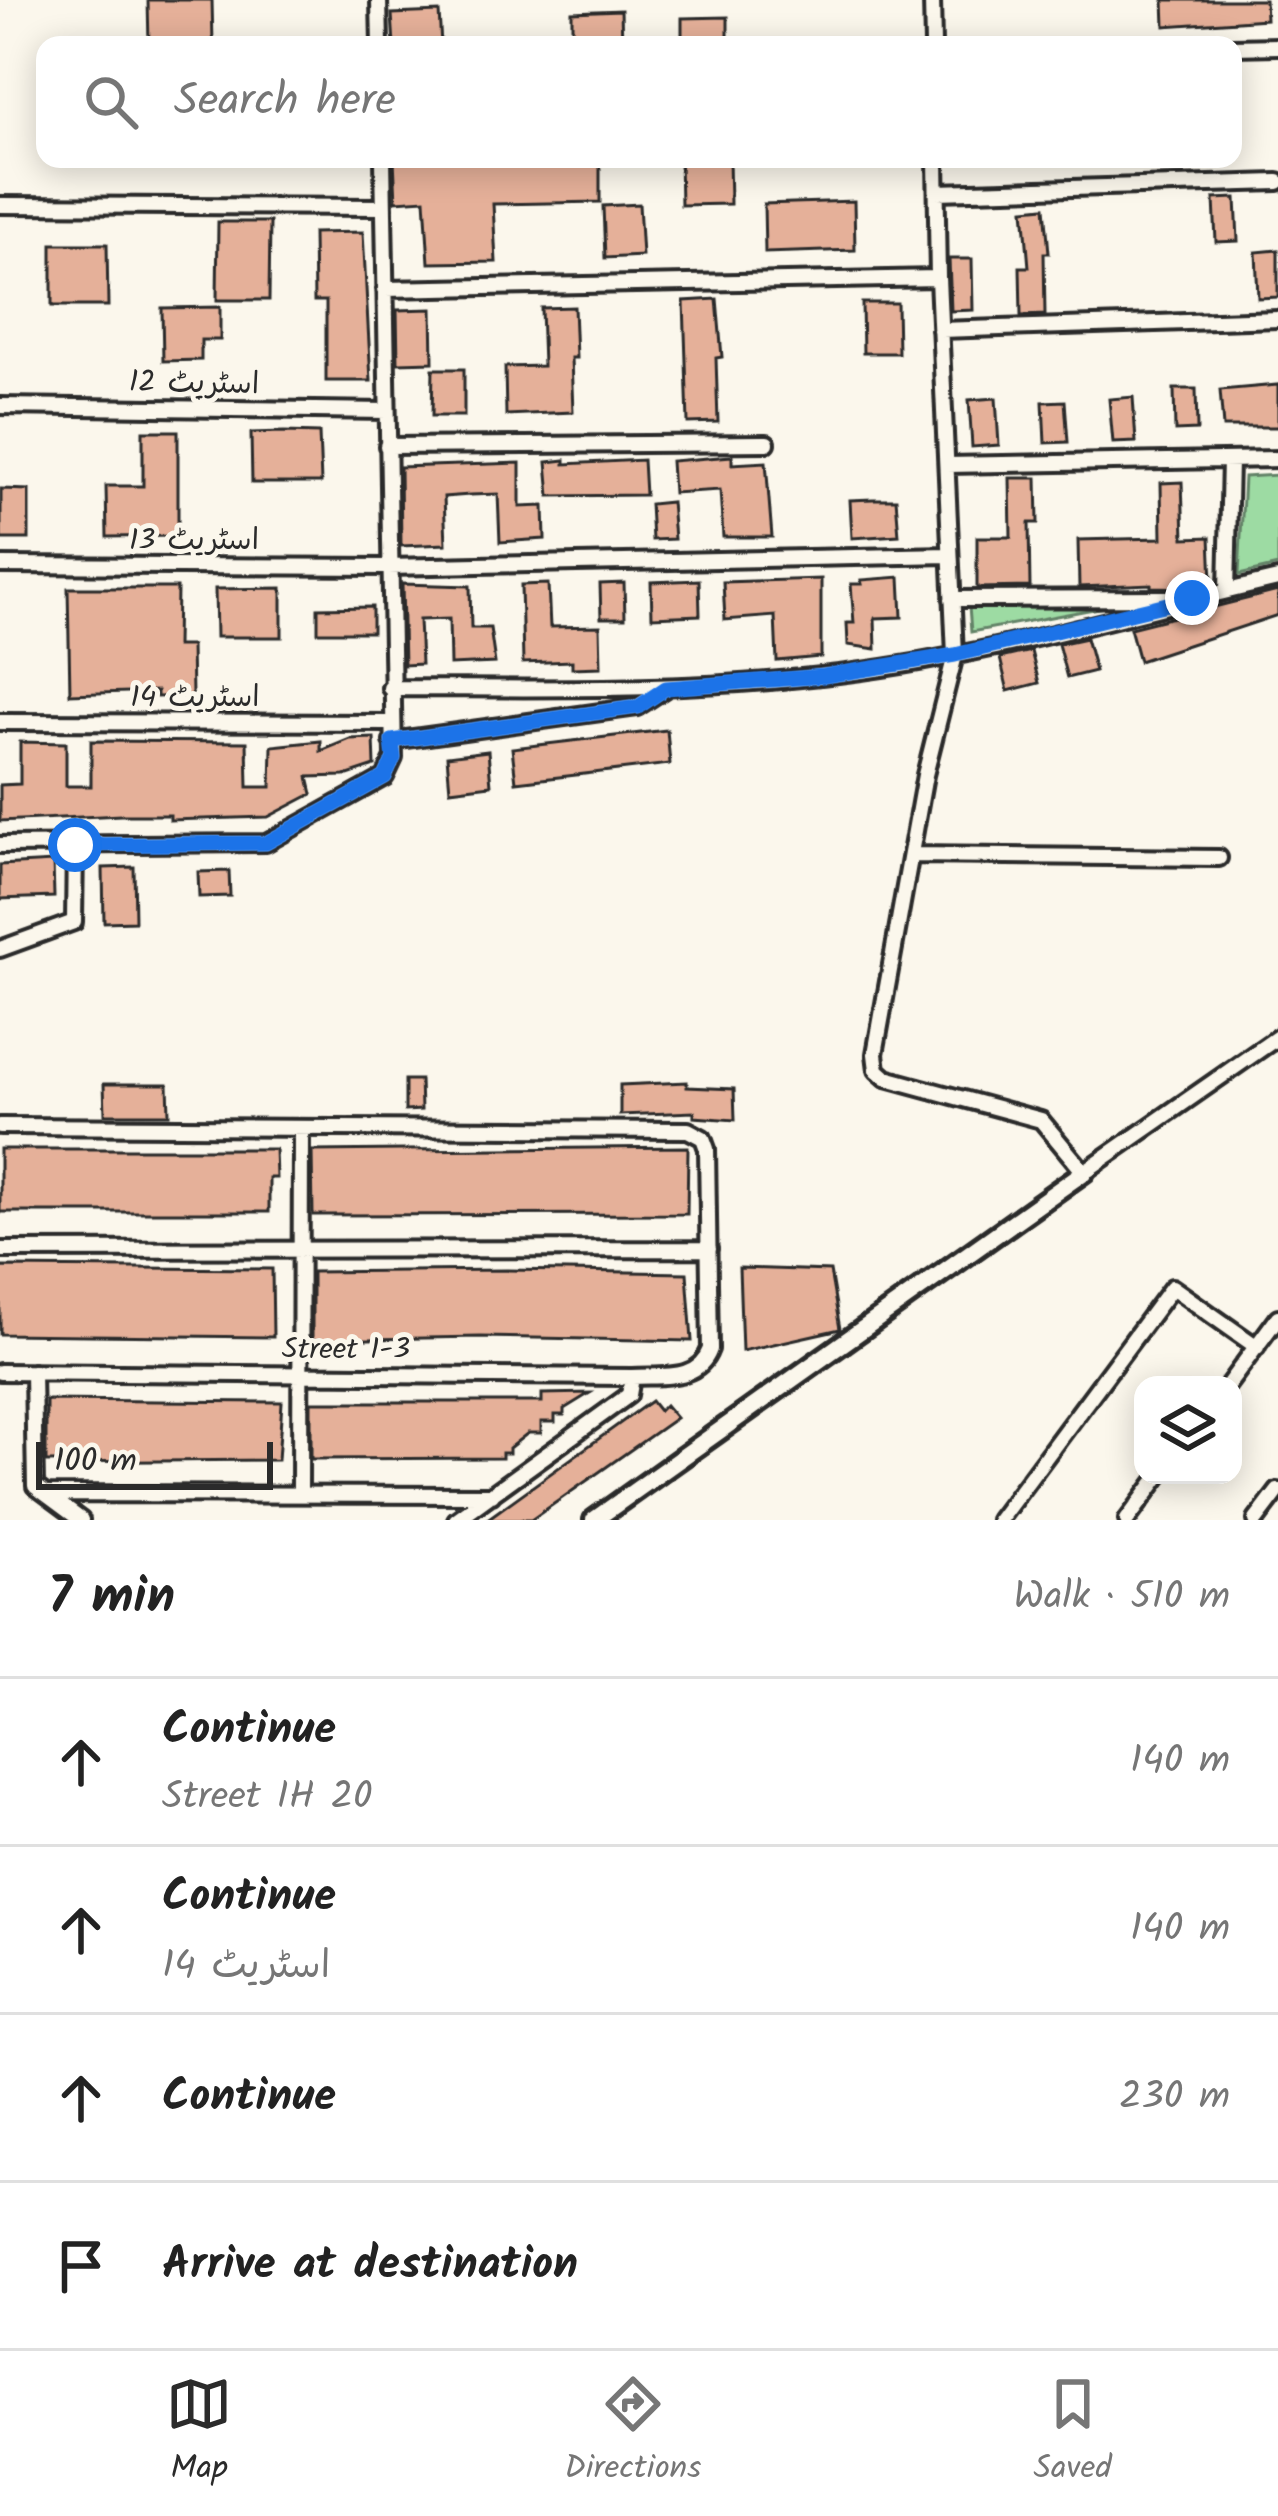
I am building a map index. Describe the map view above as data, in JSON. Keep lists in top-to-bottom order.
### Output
{
  "streets": {
    "street": [
      "اسٹریٹ 12",
      "اسٹریٹ 13",
      "اسٹریٹ 14",
      "Street 1-3"
    ]
  },
  "scale_bar": "100 m",
  "page": {
    "search": "Search here",
    "scale": "100 m",
    "heading": ["7 min", "Walk · 510 m"],
    "list": [
      ["Continue", "Street IH 20", "140 m"],
      ["Continue", "اسٹریٹ 14", "140 m"],
      ["Continue", "230 m"],
      "Arrive at destination"
    ],
    "nav": ["Map", "Directions", "Saved"]
  }
}
